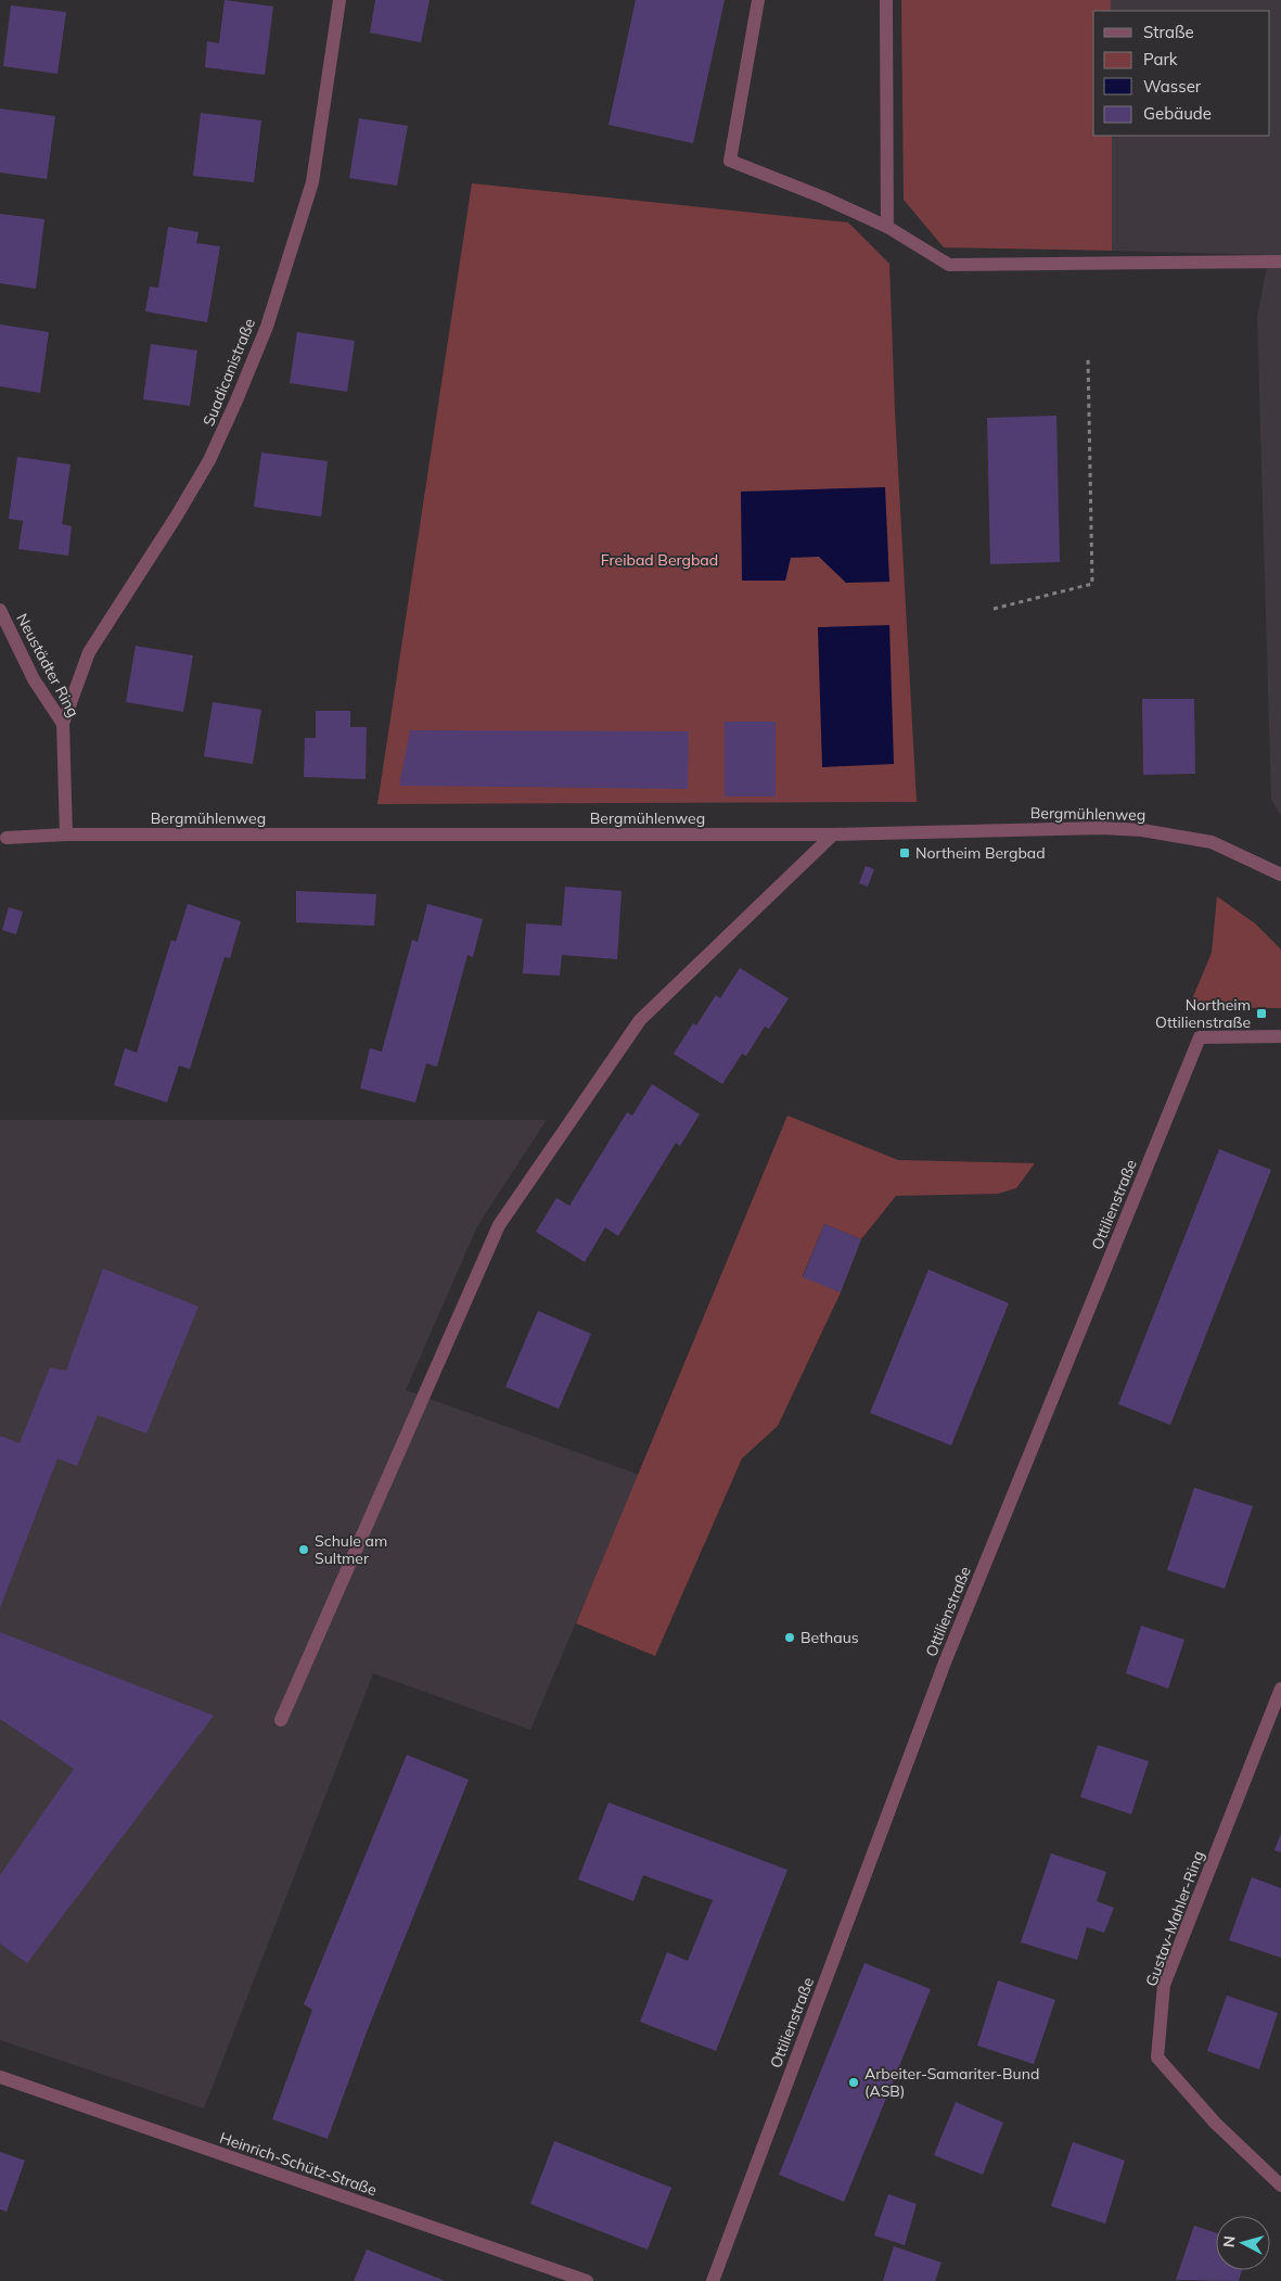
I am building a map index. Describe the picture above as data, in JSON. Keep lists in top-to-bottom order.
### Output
{
  "streets": {
    "street": [
      "Suadicanistraße",
      "Neustädter Ring",
      "Bergmühlenweg",
      "Ottilienstraße",
      "Gustav-Mahler-Ring",
      "Heinrich-Schütz-Straße"
    ]
  },
  "crossings": [
    ["Suadicanistraße", "Neustädter Ring"],
    ["Neustädter Ring", "Bergmühlenweg"]
  ],
  "parks": ["Freibad Bergbad"],
  "places": {
    "transit": ["Northeim Bergbad", "Northeim Ottilienstraße"],
    "other": ["Schule am Sultmer", "Bethaus", "Arbeiter-Samariter-Bund (ASB)"]
  },
  "legend": [
    "Straße",
    "Park",
    "Wasser",
    "Gebäude"
  ],
  "north": "left"
}
